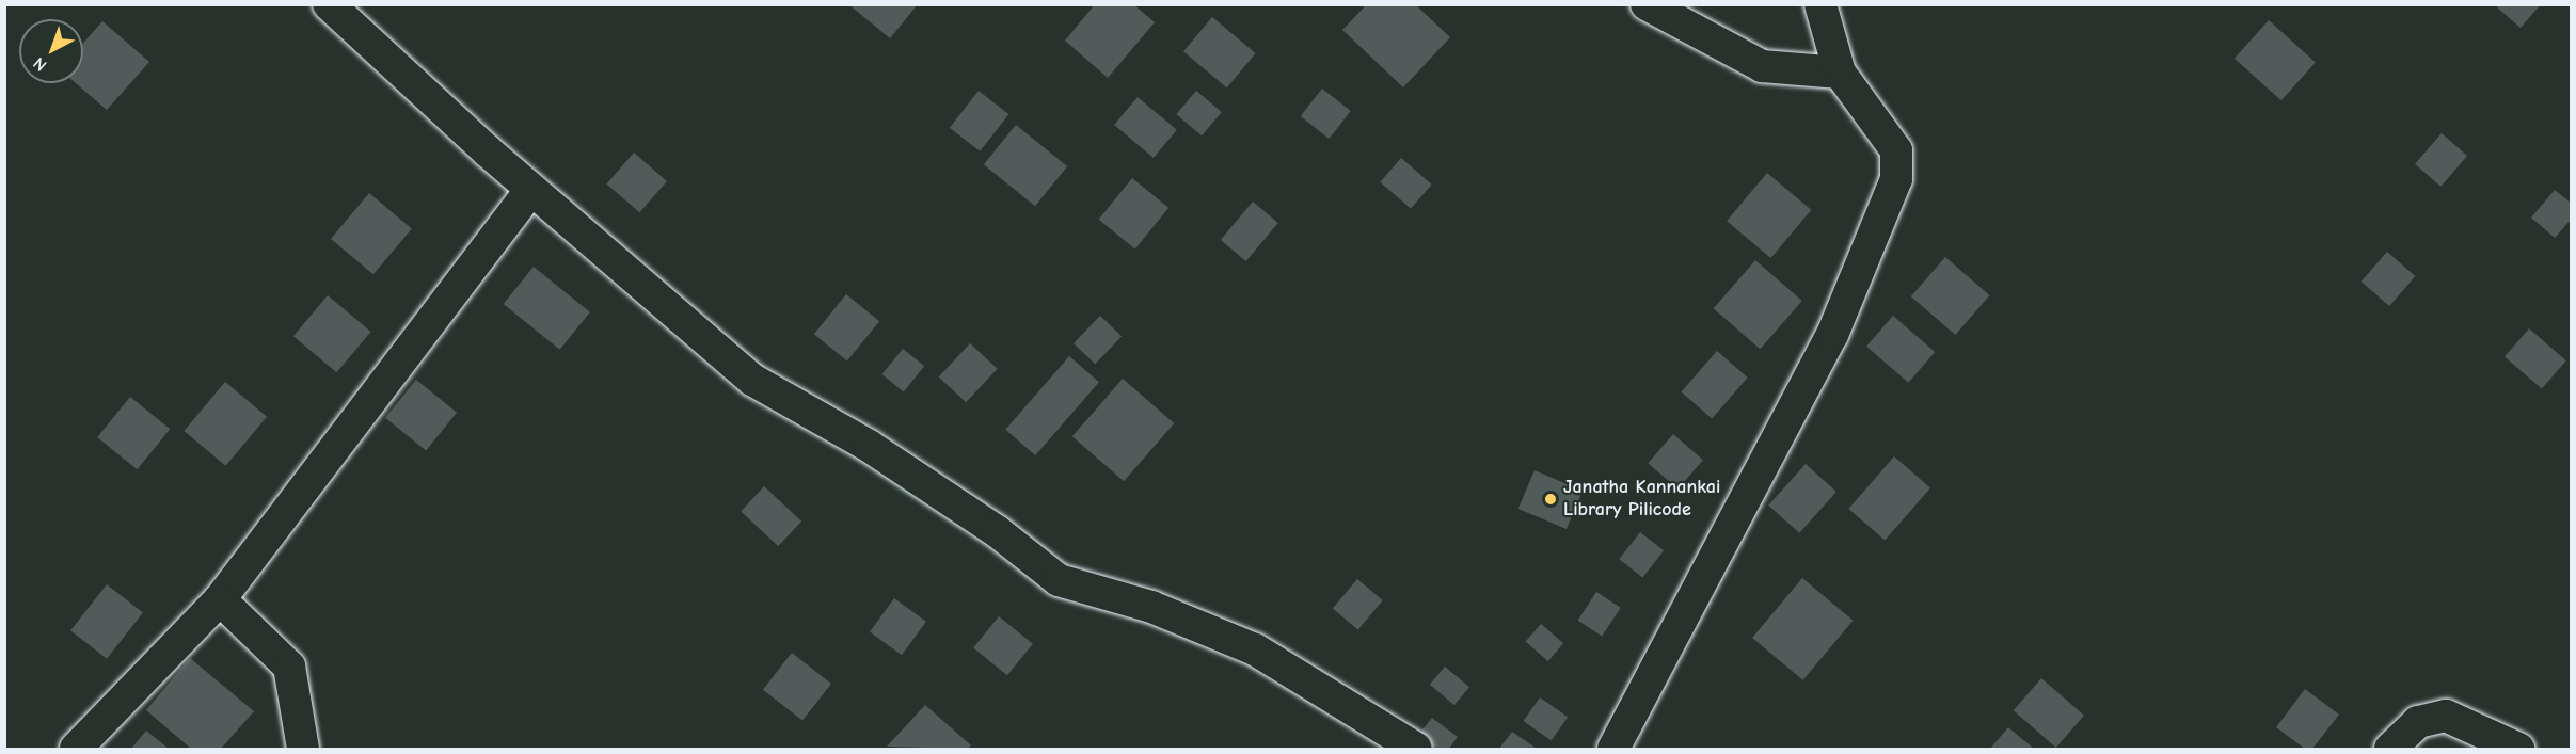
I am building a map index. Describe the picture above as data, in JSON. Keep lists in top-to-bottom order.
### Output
{
  "places": ["Janatha Kannankai Library Pilicode"],
  "north": "bottom left"
}
